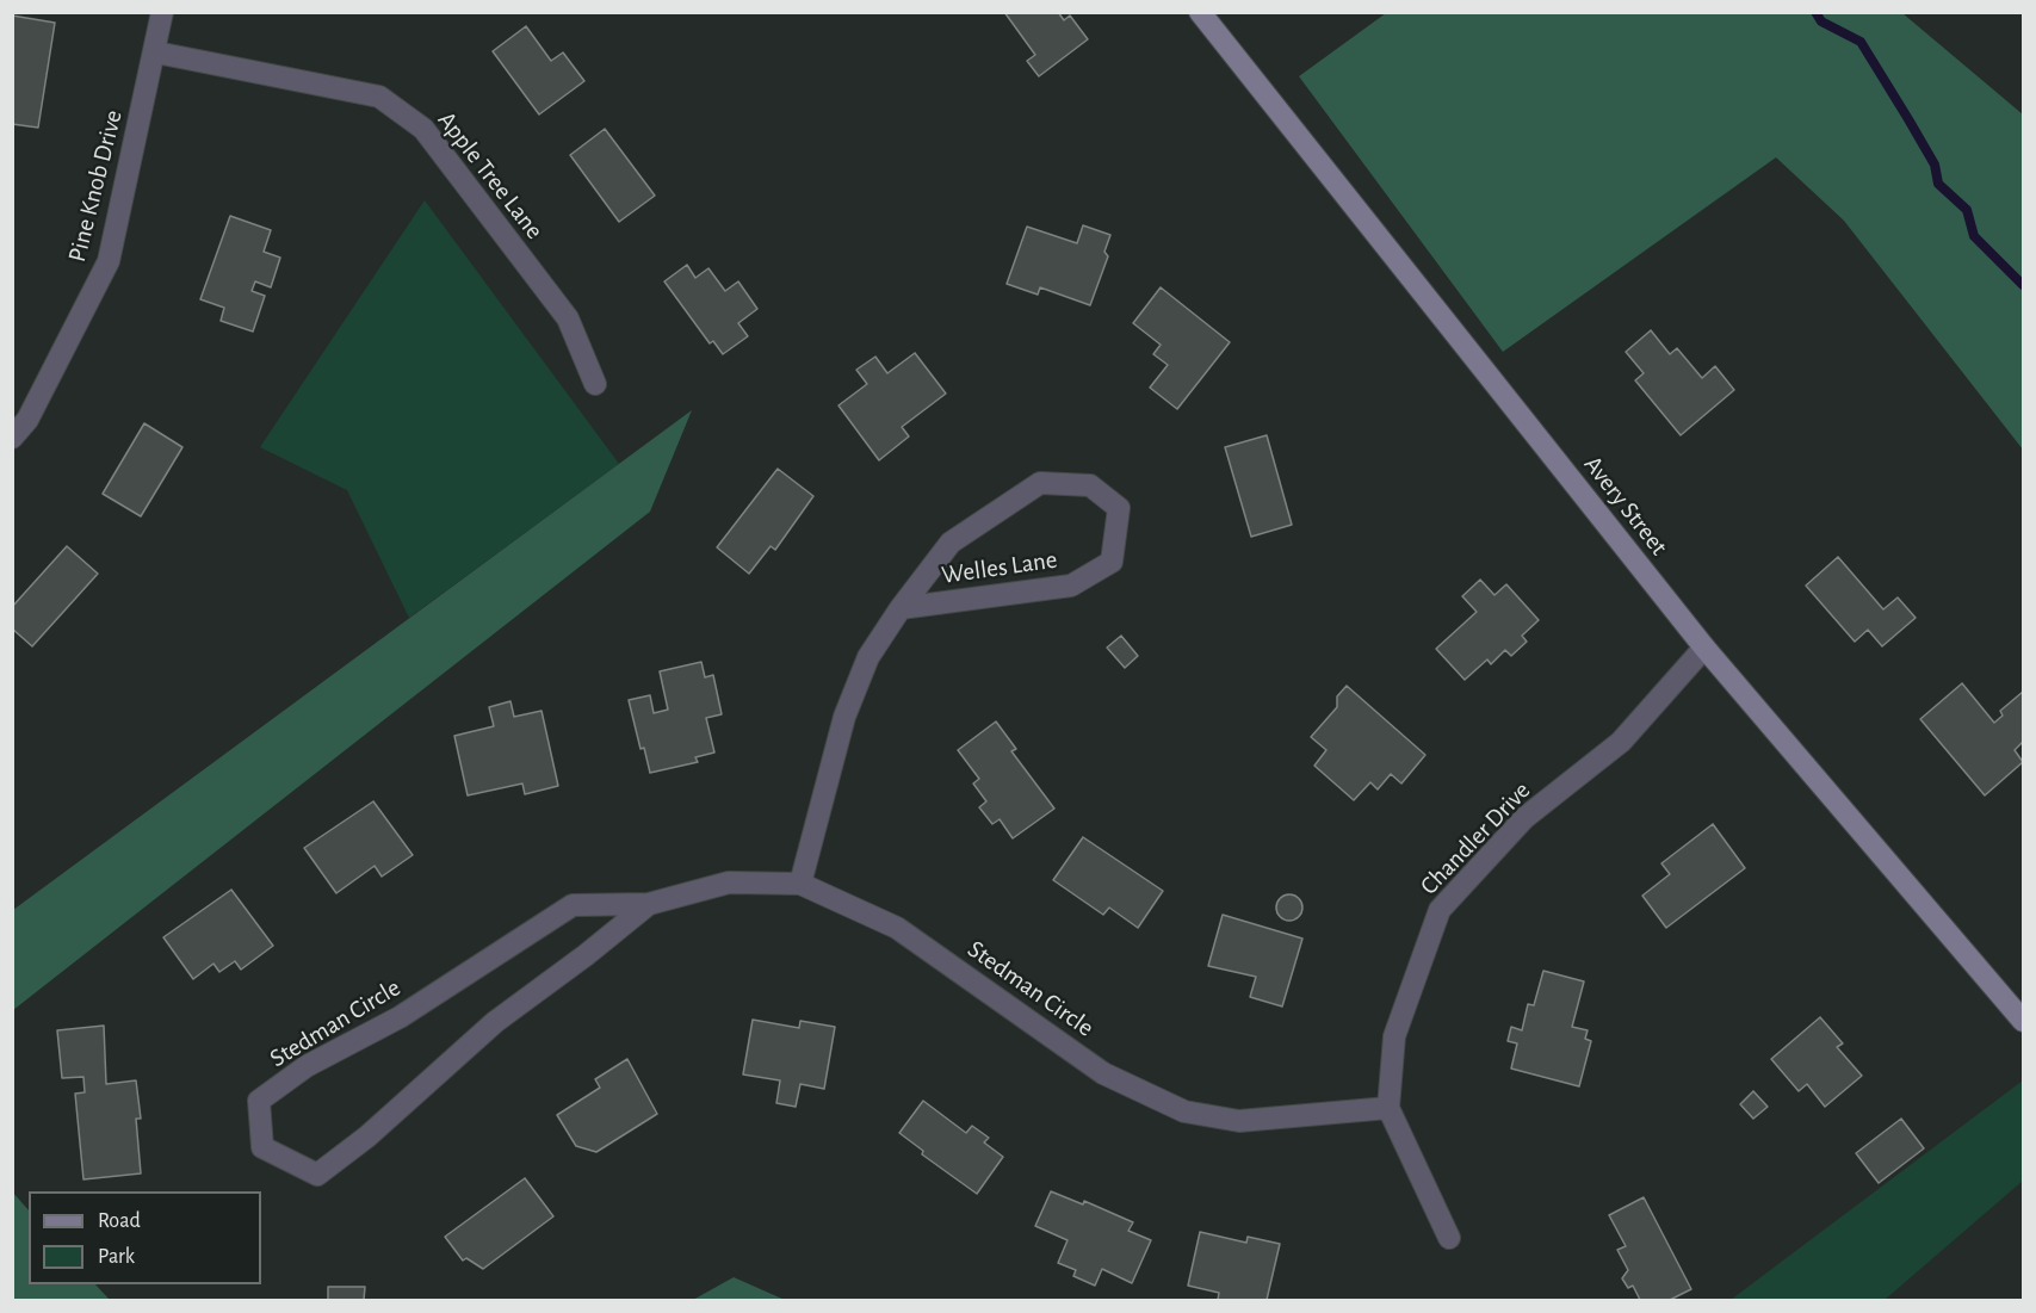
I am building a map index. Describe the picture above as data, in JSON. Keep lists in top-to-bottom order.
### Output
{
  "streets": {
    "main road": ["Avery Street"],
    "street": [
      "Apple Tree Lane",
      "Pine Knob Drive",
      "Welles Lane",
      "Chandler Drive",
      "Stedman Circle"
    ]
  },
  "crossings": [
    ["Apple Tree Lane", "Pine Knob Drive"],
    ["Avery Street", "Chandler Drive"],
    ["Welles Lane", "Stedman Circle"],
    ["Chandler Drive", "Stedman Circle"]
  ],
  "legend": ["Road", "Park"]
}
